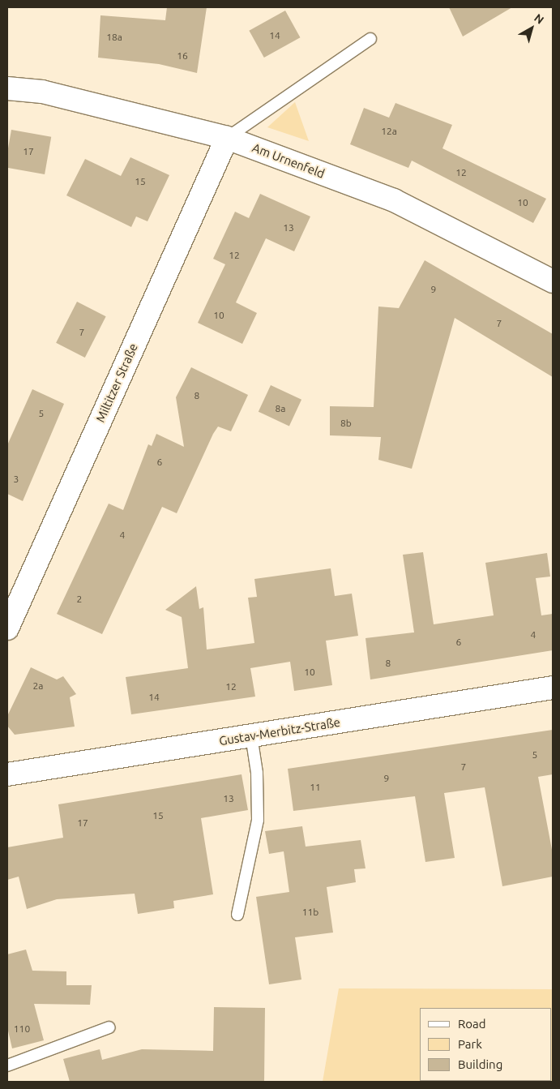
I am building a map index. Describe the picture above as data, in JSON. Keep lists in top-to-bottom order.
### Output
{
  "streets": {
    "street": ["Am Urnenfeld", "Miltitzer Straße", "Gustav-Merbitz-Straße"]
  },
  "crossings": [
    ["Am Urnenfeld", "Miltitzer Straße"]
  ],
  "house_numbers": [
    "14",
    "18a",
    "16",
    "12a",
    "17",
    "12",
    "15",
    "10",
    "13",
    "12",
    "9",
    "10",
    "7",
    "7",
    "8",
    "8a",
    "5",
    "8b",
    "6",
    "3",
    "4",
    "2",
    "4",
    "6",
    "8",
    "10",
    "2a",
    "12",
    "14",
    "5",
    "7",
    "9",
    "11",
    "13",
    "15",
    "17",
    "11b",
    "110"
  ],
  "legend": ["Road", "Park", "Building"],
  "north": "top right"
}
